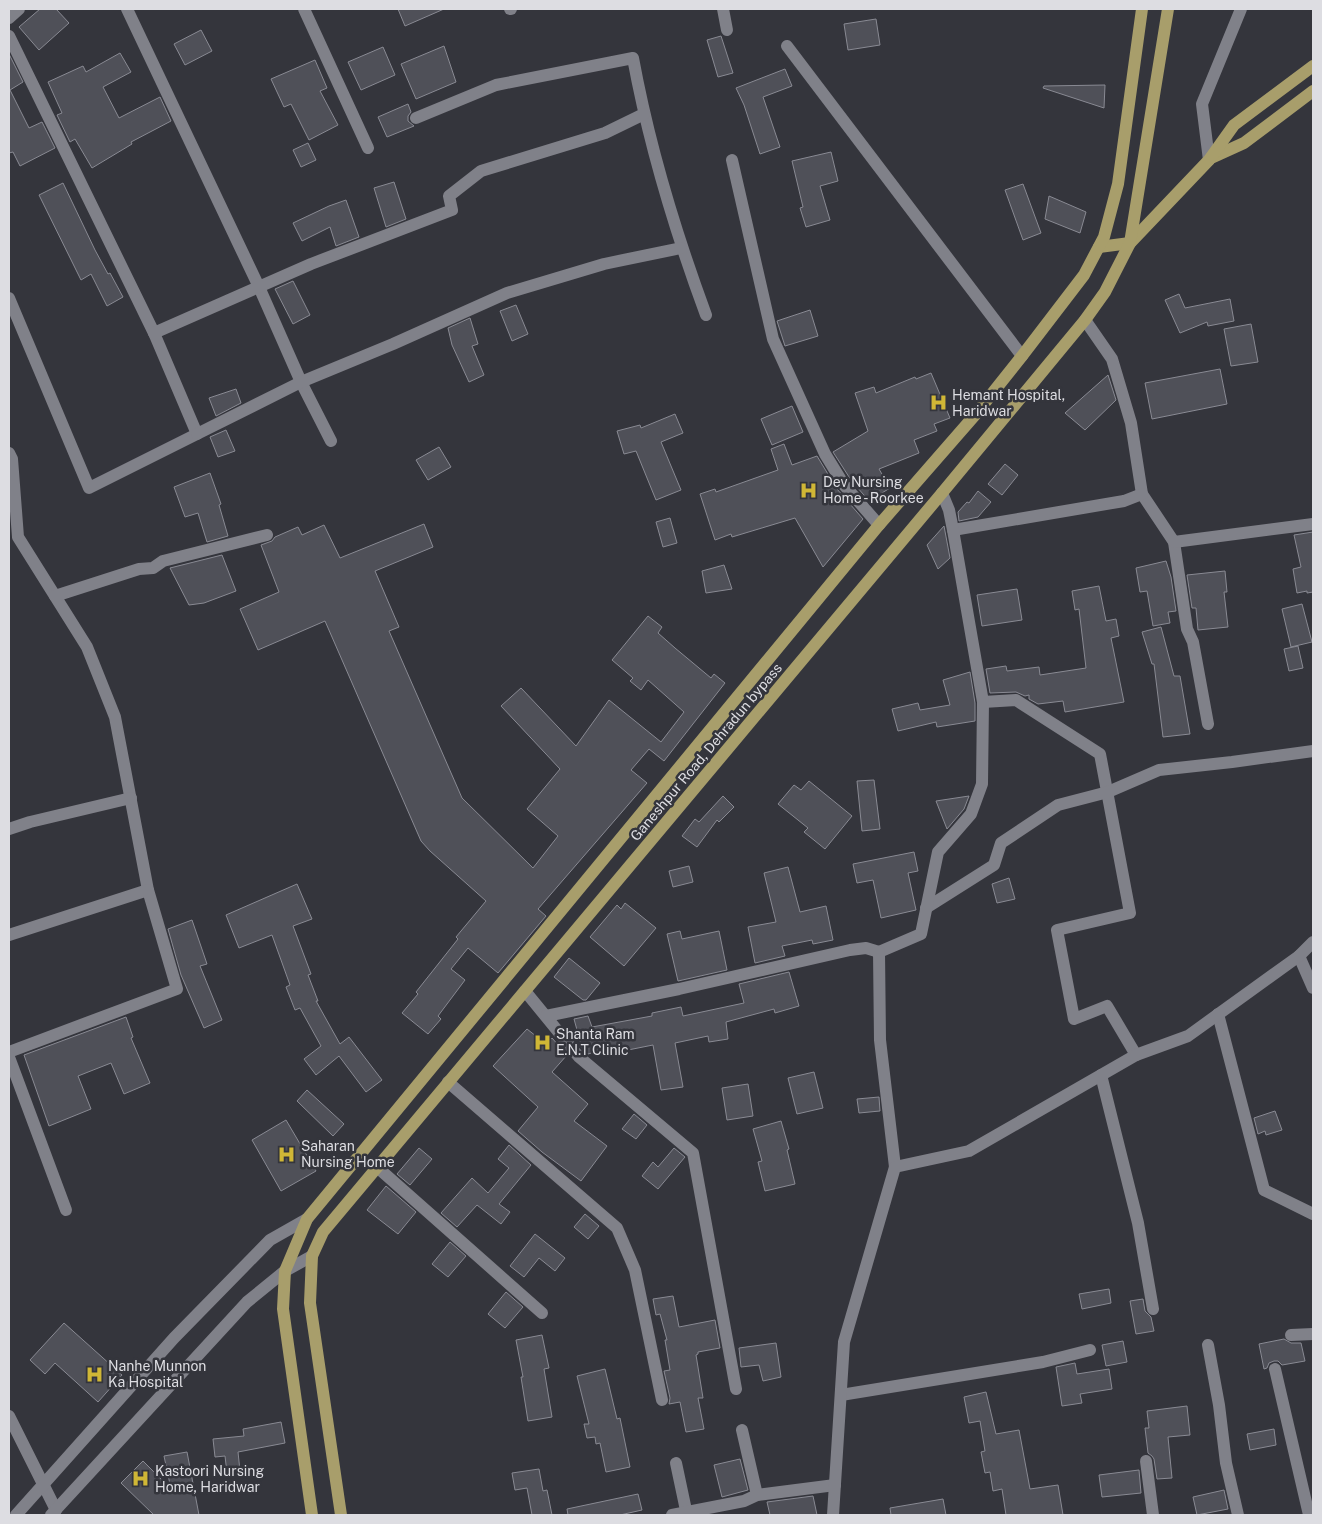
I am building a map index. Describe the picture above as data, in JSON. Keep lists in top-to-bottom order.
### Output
{
  "streets": {
    "main road": ["Ganeshpur Road, Dehradun bypass"]
  },
  "places": {
    "hospital": [
      "Hemant Hospital, Haridwar",
      "Dev Nursing Home - Roorkee",
      "Shanta Ram E.N.T Clinic",
      "Saharan Nursing Home",
      "Nanhe Munnon Ka Hospital",
      "Kastoori Nursing Home, Haridwar"
    ]
  }
}
